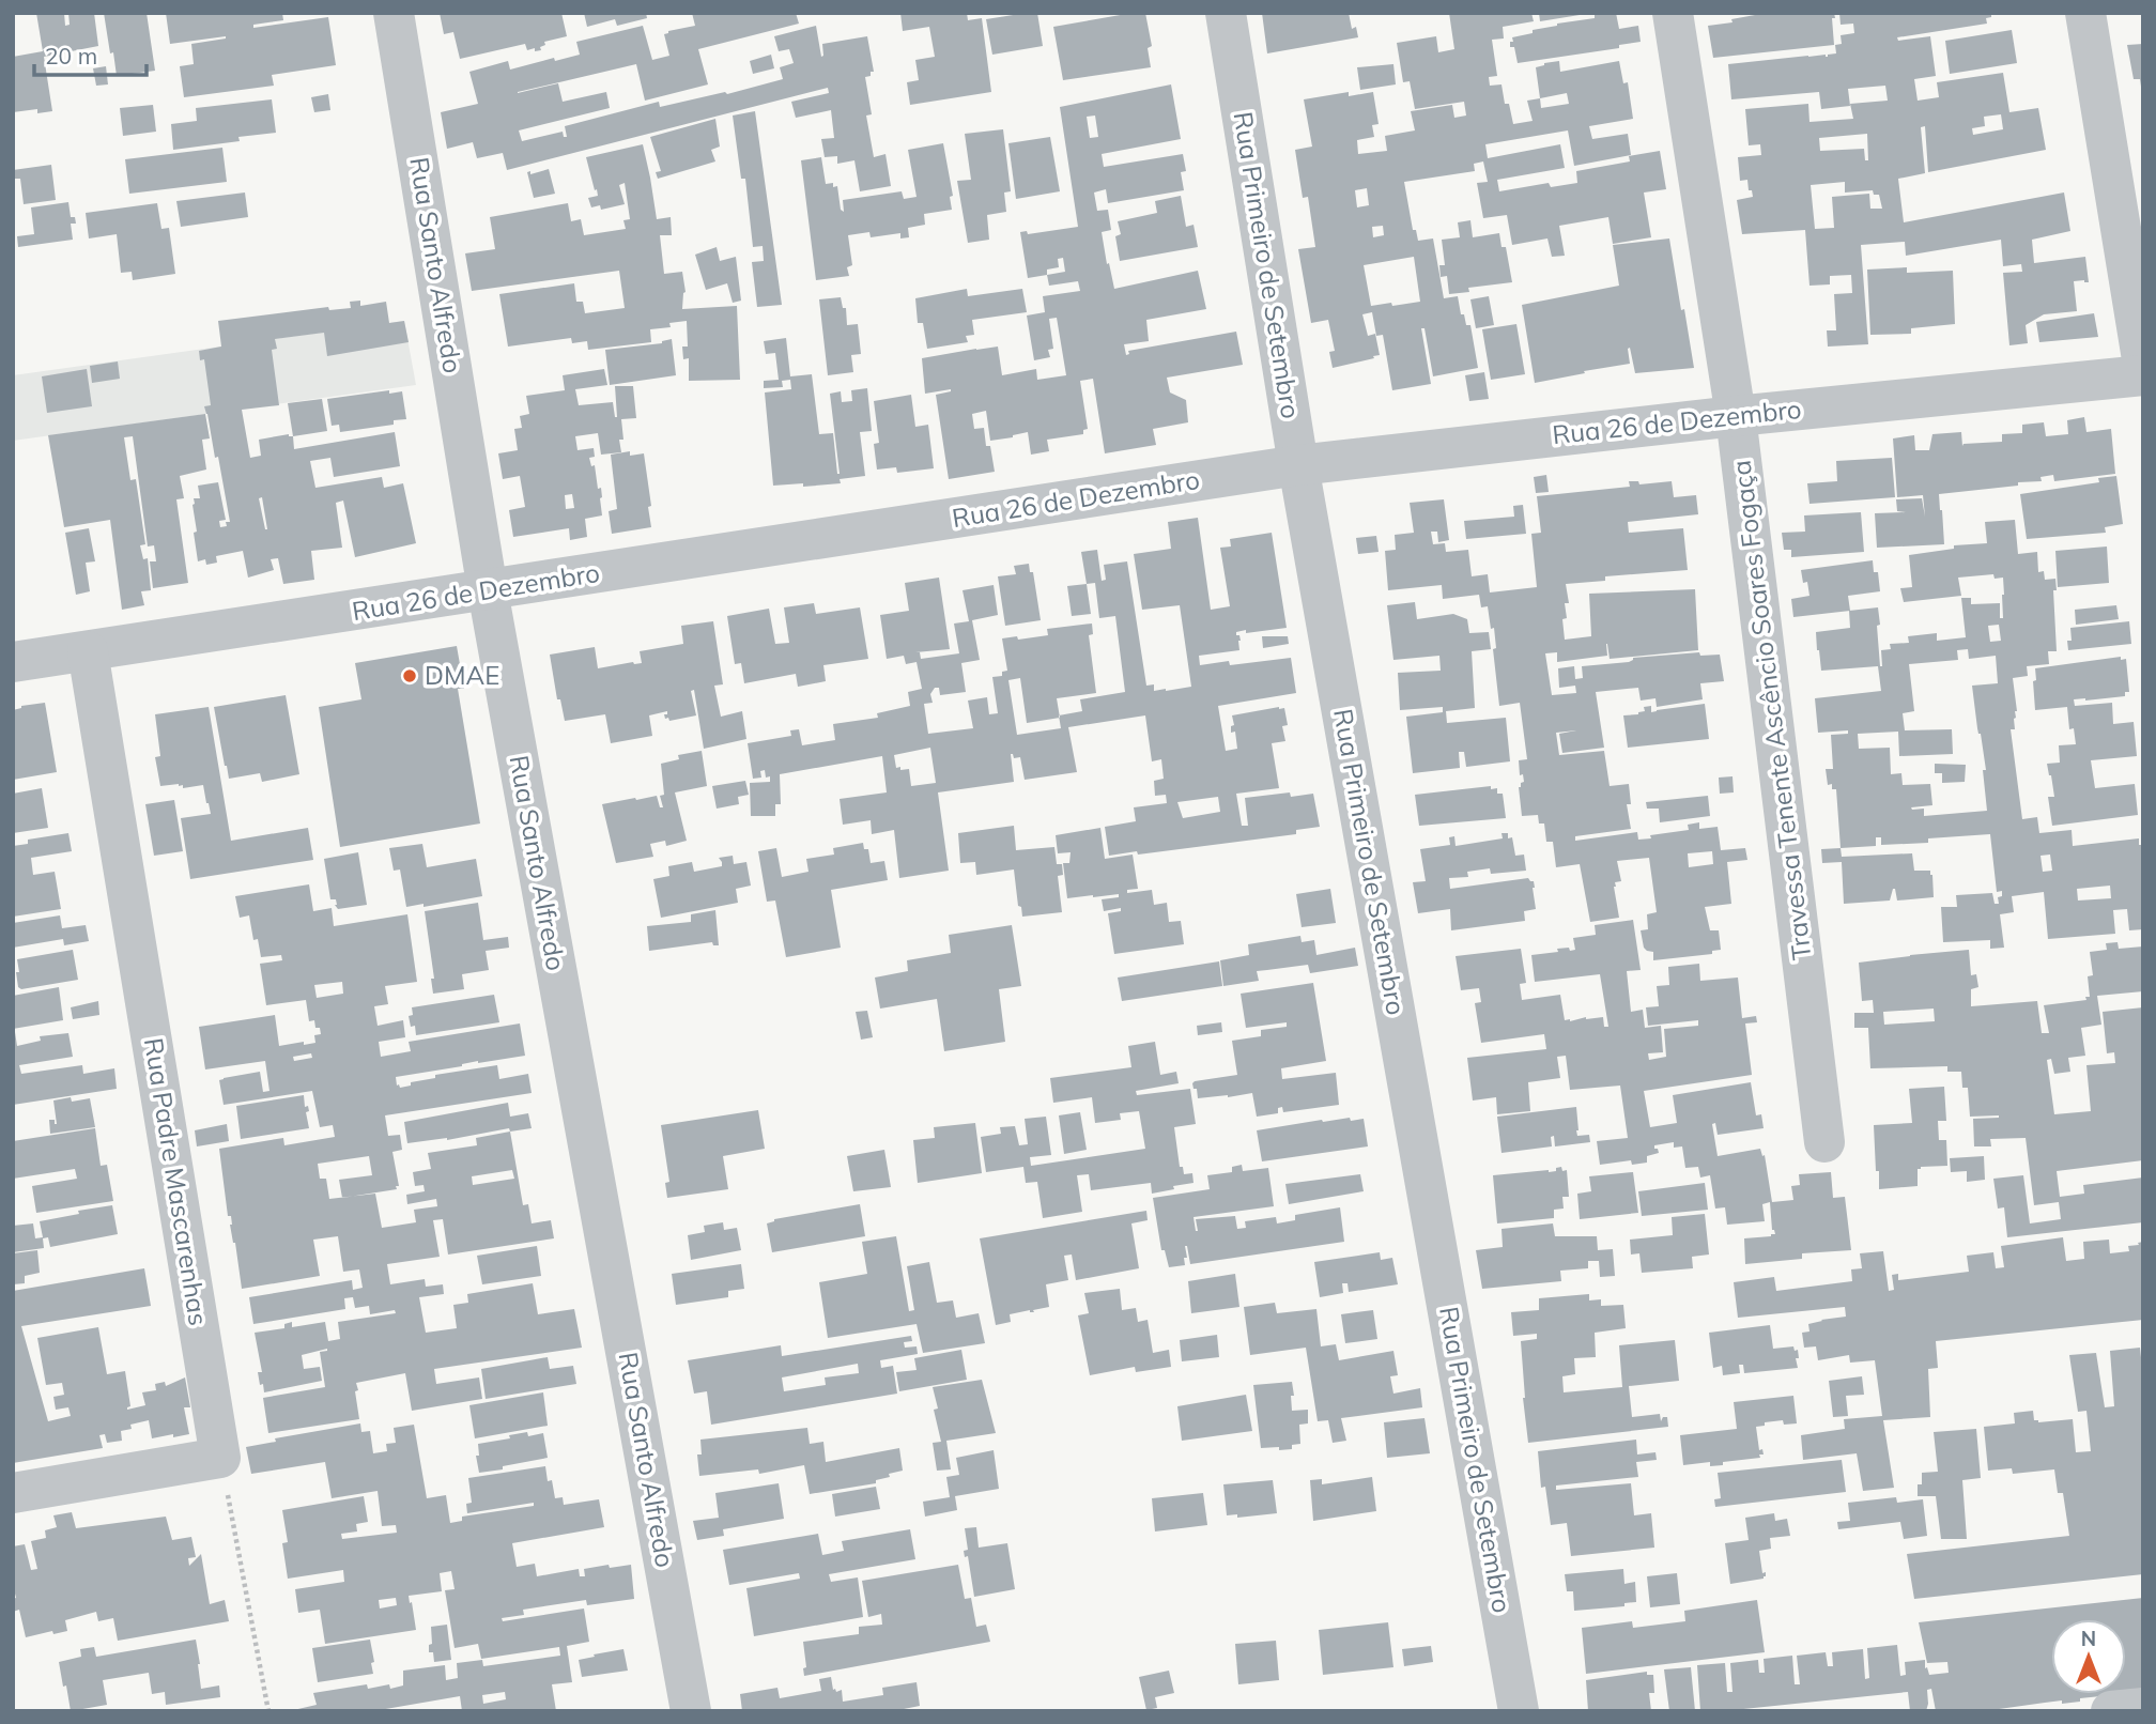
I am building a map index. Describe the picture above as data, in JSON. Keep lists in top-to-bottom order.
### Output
{
  "streets": {
    "street": [
      "Rua Santo Alfredo",
      "Rua Primeiro de Setembro",
      "Rua 26 de Dezembro",
      "Travessa Tenente Ascêncio Soares Fogaça",
      "Rua Padre Mascarenhas"
    ]
  },
  "crossings": [
    ["Rua Santo Alfredo", "Rua 26 de Dezembro"],
    ["Rua Primeiro de Setembro", "Rua 26 de Dezembro"],
    ["Rua 26 de Dezembro", "Travessa Tenente Ascêncio Soares Fogaça"],
    ["Rua 26 de Dezembro", "Rua Padre Mascarenhas"]
  ],
  "places": ["DMAE"],
  "scale_bar": "20 m",
  "north": "top"
}
